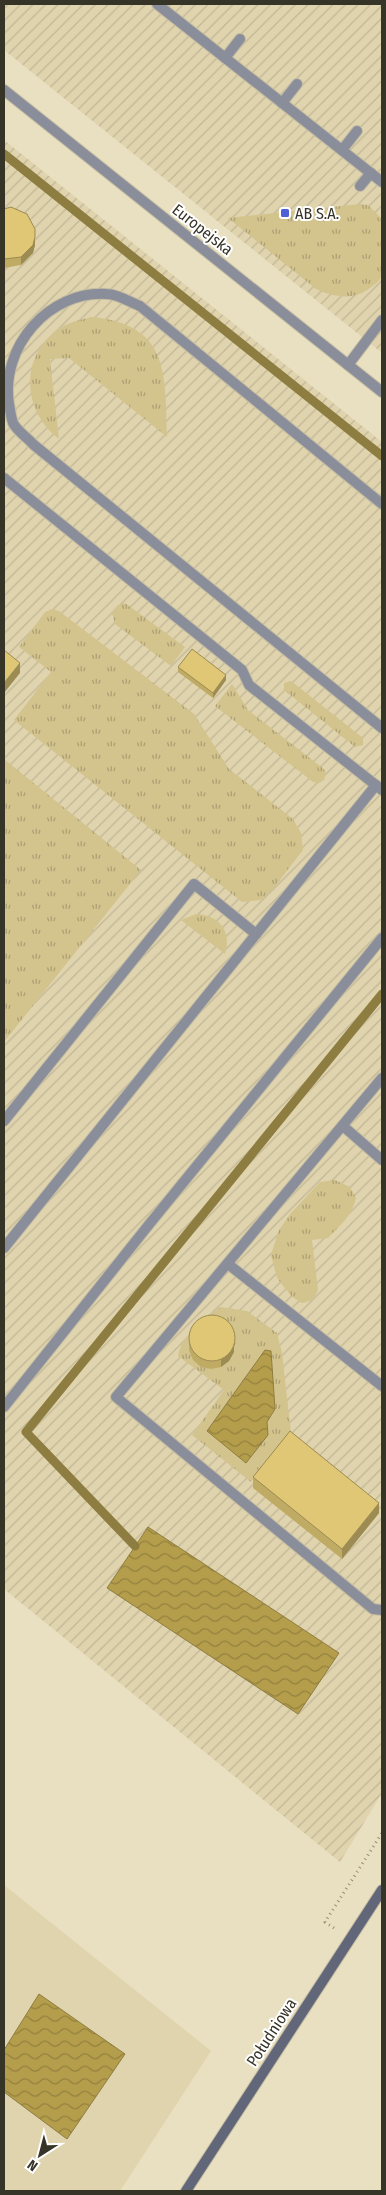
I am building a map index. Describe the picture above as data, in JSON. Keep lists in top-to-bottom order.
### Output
{
  "streets": {
    "main road": ["Południowa"],
    "street": ["Europejska"]
  },
  "places": {
    "transit": ["AB S.A."]
  },
  "north": "bottom left"
}
